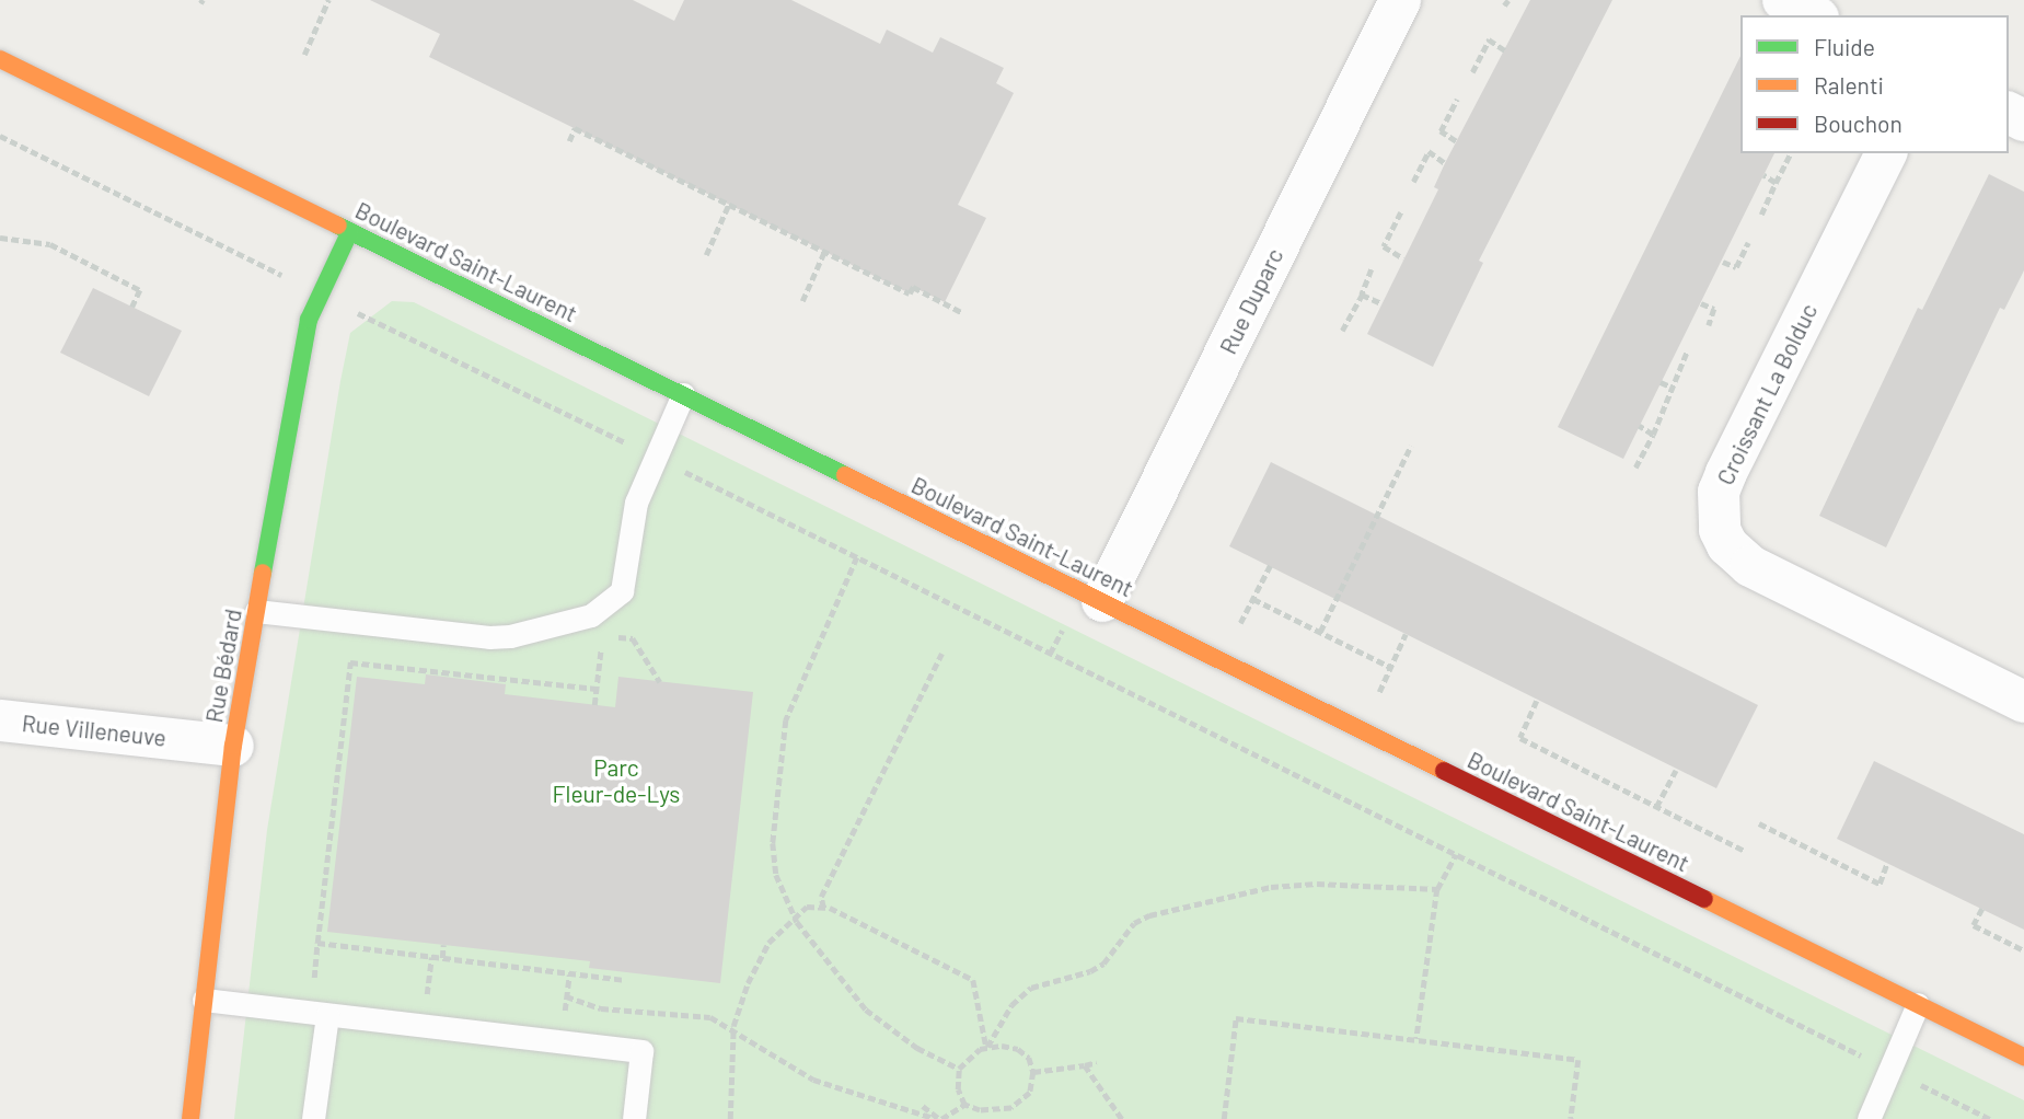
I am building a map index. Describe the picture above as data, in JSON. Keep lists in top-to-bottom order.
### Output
{
  "streets": {
    "street": [
      "Boulevard Saint-Laurent",
      "Rue Duparc",
      "Croissant La Bolduc",
      "Rue Bédard",
      "Rue Villeneuve"
    ]
  },
  "crossings": [
    ["Boulevard Saint-Laurent", "Rue Duparc"],
    ["Boulevard Saint-Laurent", "Rue Bédard"],
    ["Rue Bédard", "Rue Villeneuve"]
  ],
  "parks": ["Parc Fleur-de-Lys"],
  "legend": ["Fluide", "Ralenti", "Bouchon"]
}
